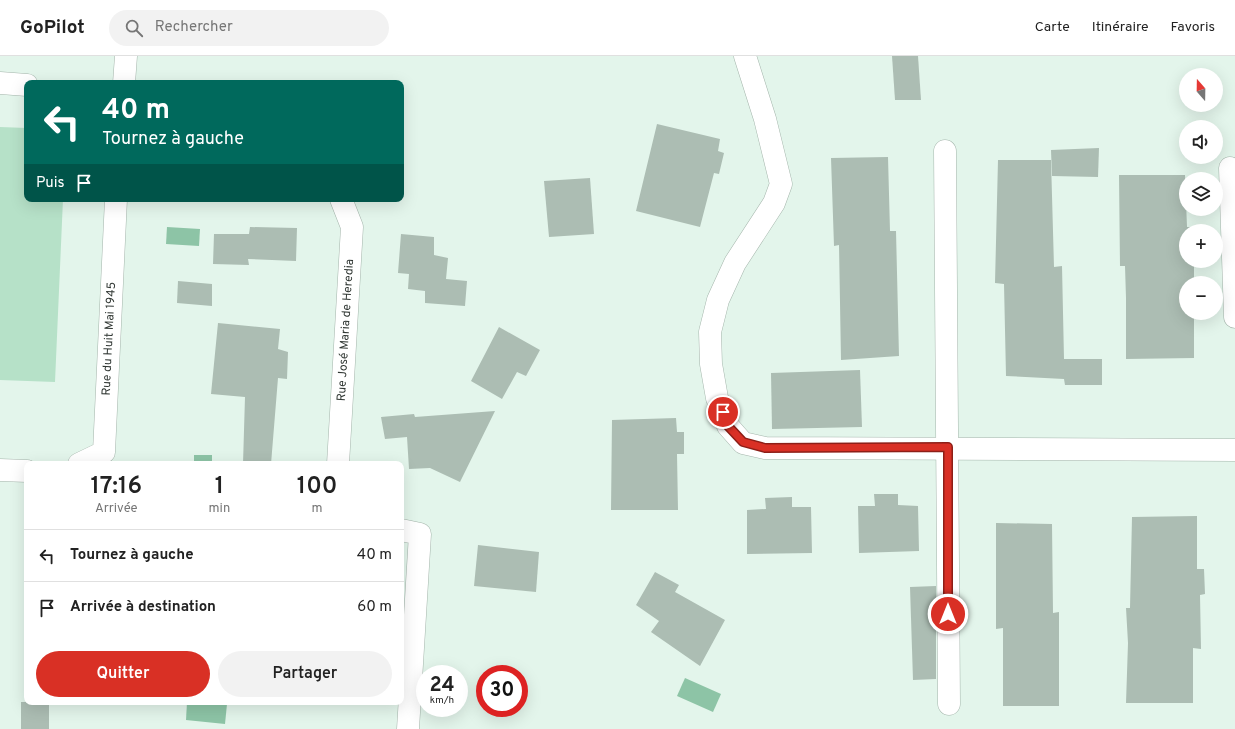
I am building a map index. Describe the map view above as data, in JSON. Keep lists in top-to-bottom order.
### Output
{
  "streets": {
    "street": ["Rue José Maria de Heredia", "Rue du Huit Mai 1945"]
  },
  "north": "top",
  "page": {
    "header": "GoPilot",
    "search": "Rechercher",
    "nav": ["Carte", "Itinéraire", "Favoris"],
    "map_buttons": ["+", "−"],
    "turn": ["40 m", "Tournez à gauche"],
    "then": "Puis",
    "eta": [
      "17:16",
      "Arrivée",
      "1",
      "min",
      "100",
      "m"
    ],
    "list": [
      {
        "name": "Tournez à gauche",
        "value": "40 m"
      },
      {
        "name": "Arrivée à destination",
        "value": "60 m"
      }
    ],
    "buttons": ["Quitter", "Partager"],
    "speed": "24 km/h",
    "limit": "30"
  }
}
